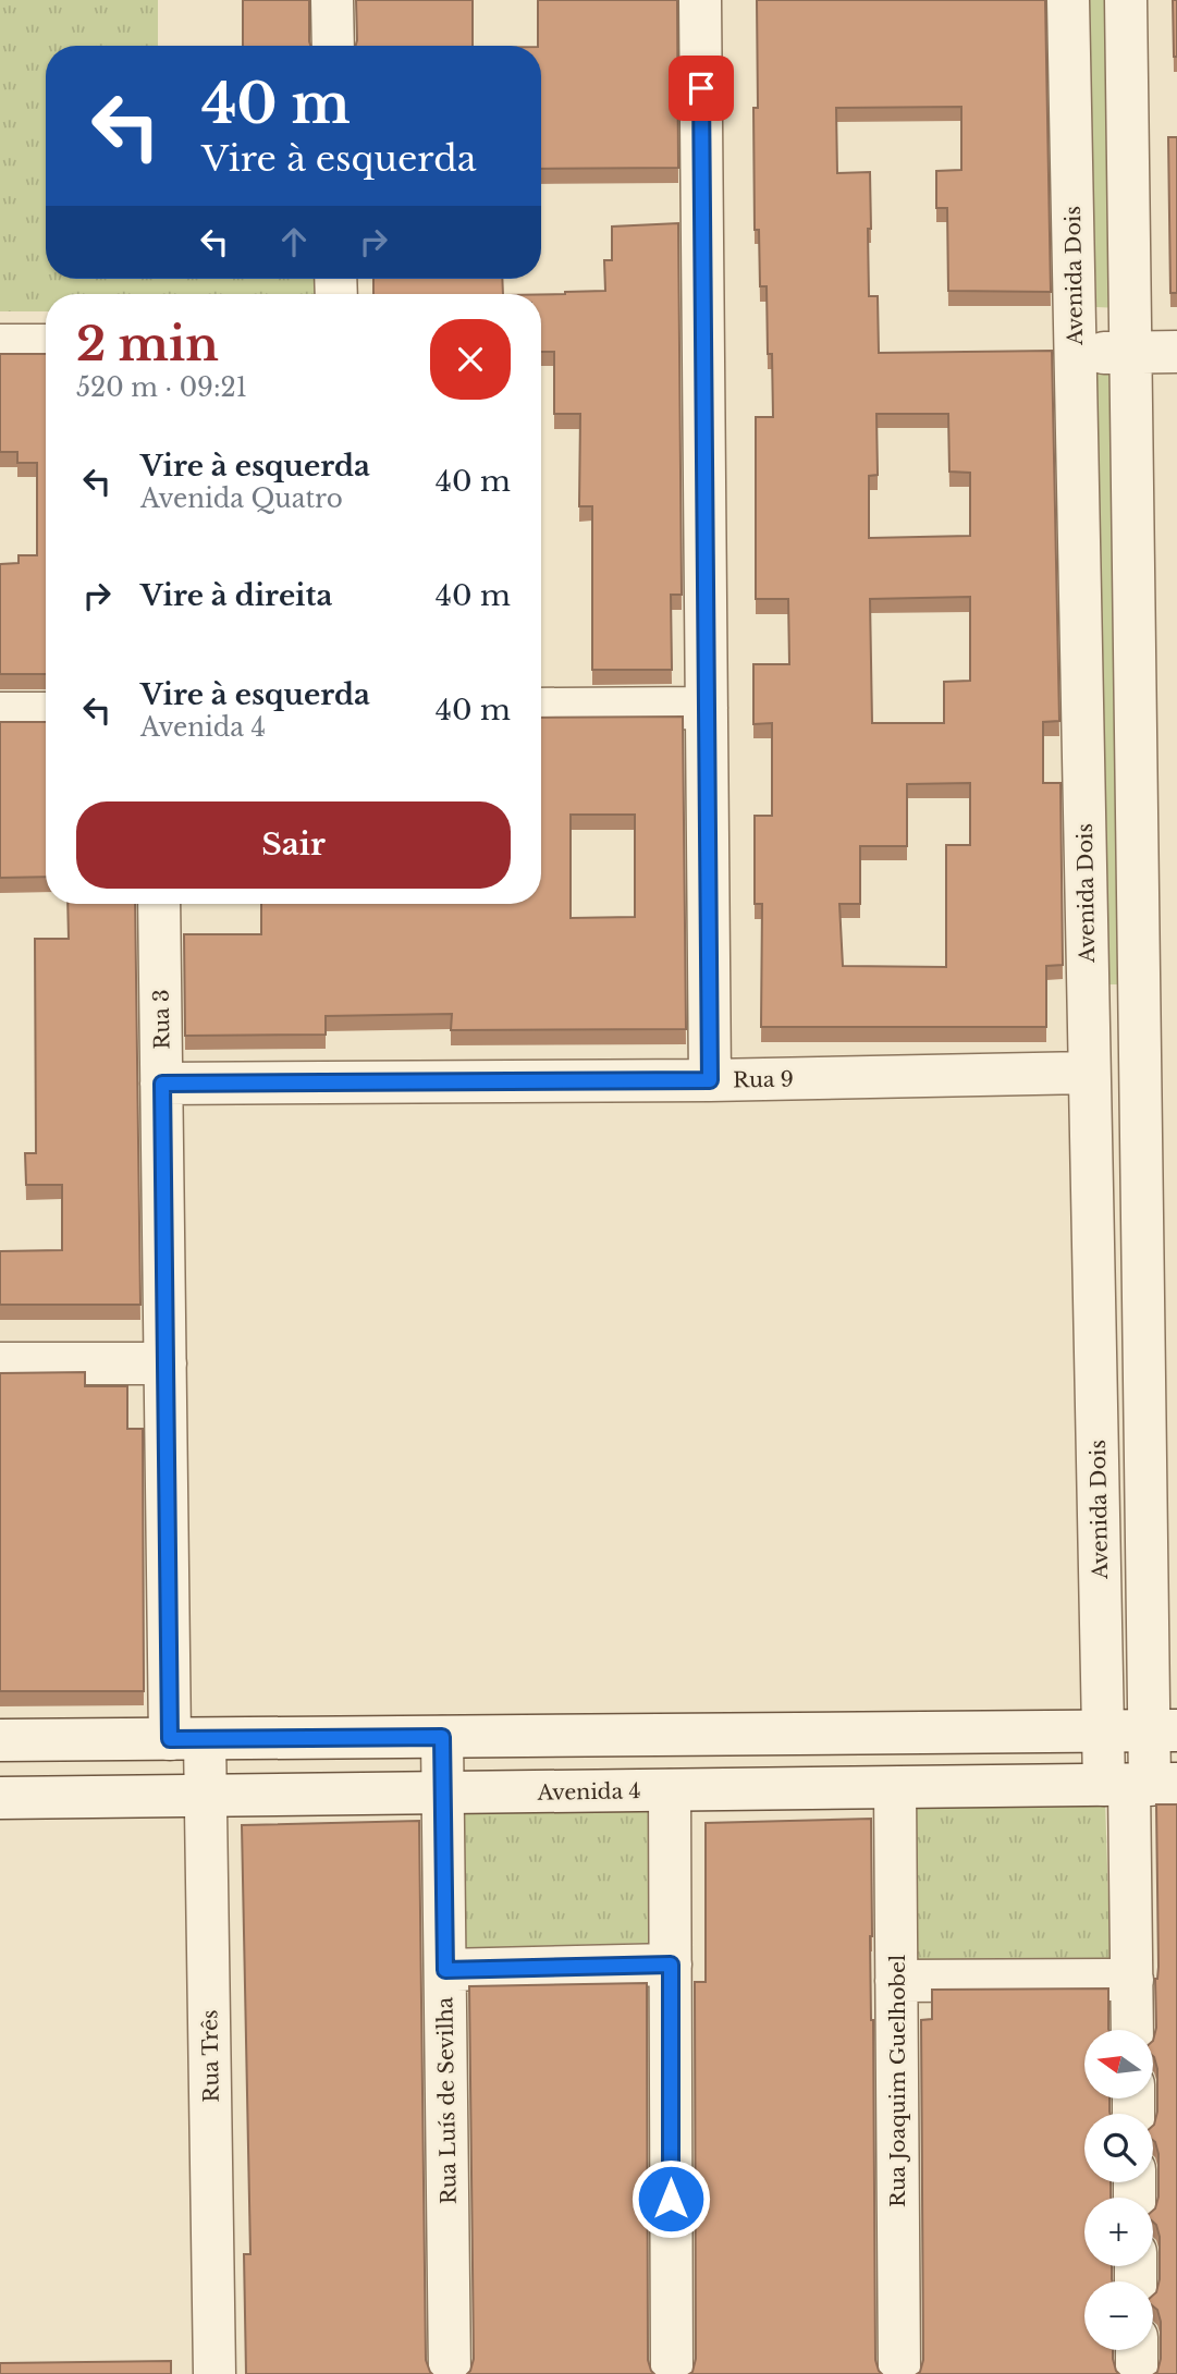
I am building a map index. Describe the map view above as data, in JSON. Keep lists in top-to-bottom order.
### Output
{
  "streets": {
    "street": [
      "Avenida Dois",
      "Rua 3",
      "Rua 9",
      "Avenida 4",
      "Rua Três",
      "Rua Joaquim Guelhobel",
      "Rua Luís de Sevilha"
    ]
  },
  "crossings": [
    ["Avenida Dois", "Rua 9"],
    ["Avenida Dois", "Avenida 4"],
    ["Rua 3", "Rua 9"],
    ["Rua 3", "Rua Três"],
    ["Avenida 4", "Rua Três"],
    ["Avenida 4", "Rua Joaquim Guelhobel"],
    ["Avenida 4", "Rua Luís de Sevilha"]
  ],
  "north": "left",
  "page": {
    "turn": ["40 m", "Vire à esquerda"],
    "heading": ["2 min", "520 m · 09:21"],
    "list": [
      {
        "name": "Vire à esquerda",
        "note": "Avenida Quatro",
        "value": "40 m"
      },
      {
        "name": "Vire à direita",
        "value": "40 m"
      },
      {
        "name": "Vire à esquerda",
        "note": "Avenida 4",
        "value": "40 m"
      }
    ],
    "buttons": "Sair",
    "map_buttons": ["+", "−"]
  }
}
